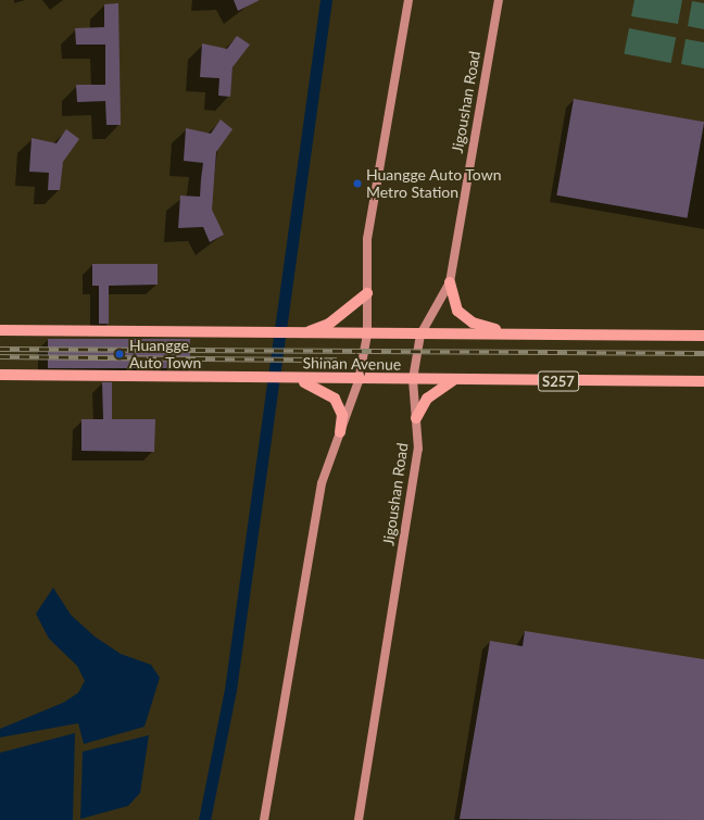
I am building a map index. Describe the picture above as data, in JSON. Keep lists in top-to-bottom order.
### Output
{
  "streets": {
    "main road": ["Jigoushan Road", "Shinan Avenue", "S257"]
  },
  "crossings": [
    ["Jigoushan Road", "Shinan Avenue"]
  ],
  "places": ["Huangge Auto Town Metro Station", "Huangge Auto Town"]
}
